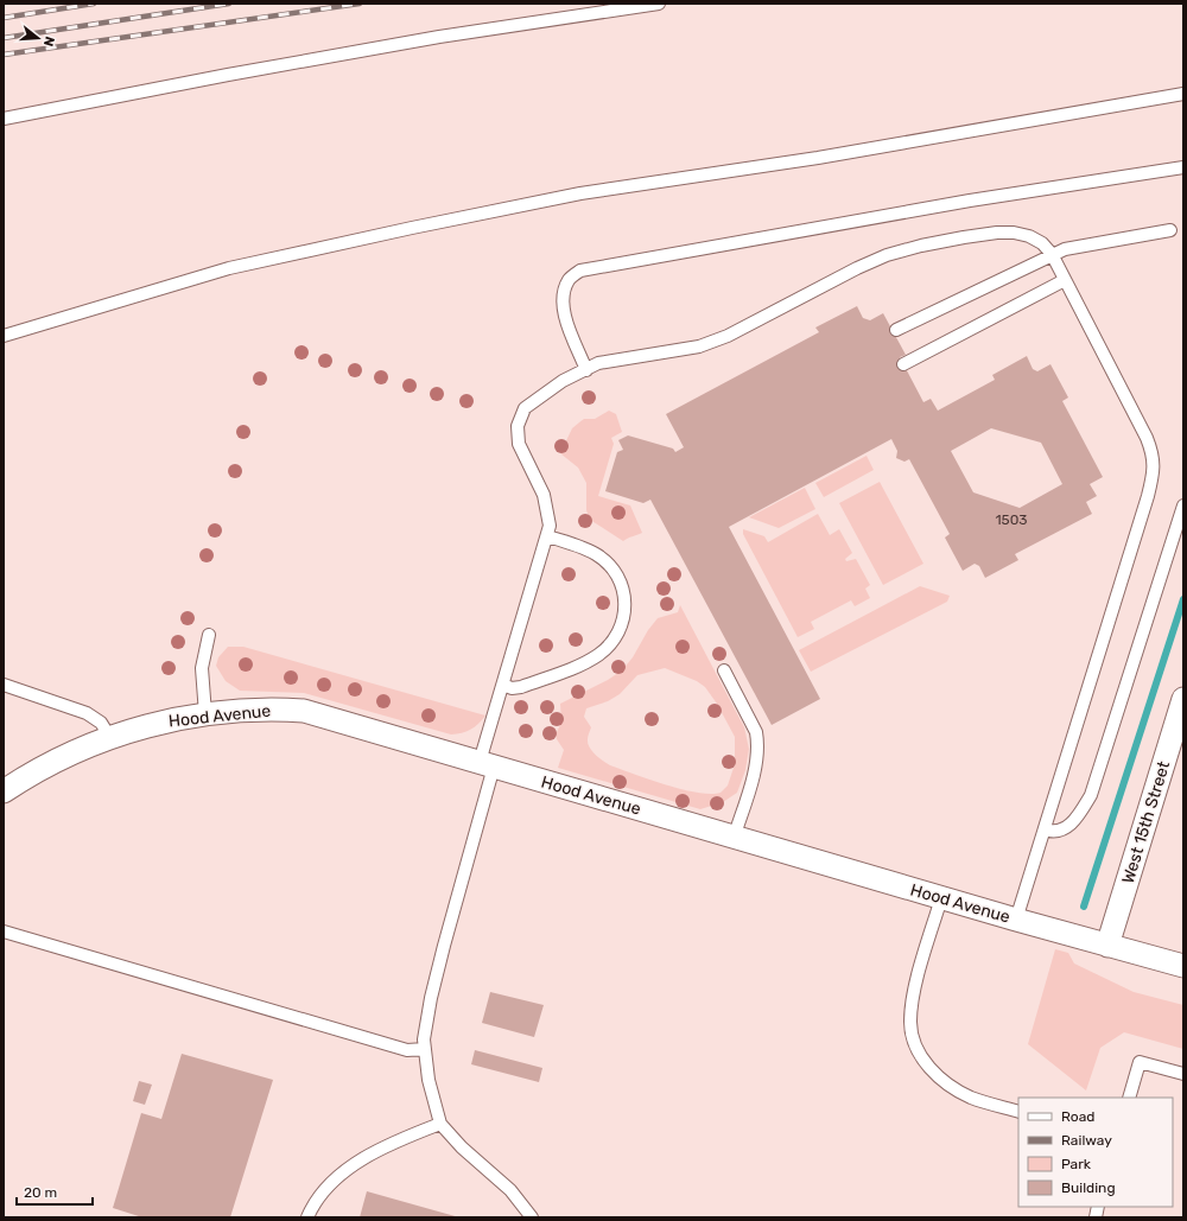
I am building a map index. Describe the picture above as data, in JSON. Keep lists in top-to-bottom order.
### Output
{
  "streets": {
    "street": ["Hood Avenue", "West 15th Street"]
  },
  "crossings": [
    ["Hood Avenue", "West 15th Street"]
  ],
  "house_numbers": ["1503"],
  "legend": [
    "Road",
    "Railway",
    "Park",
    "Building"
  ],
  "scale_bar": "20 m",
  "north": "right"
}
